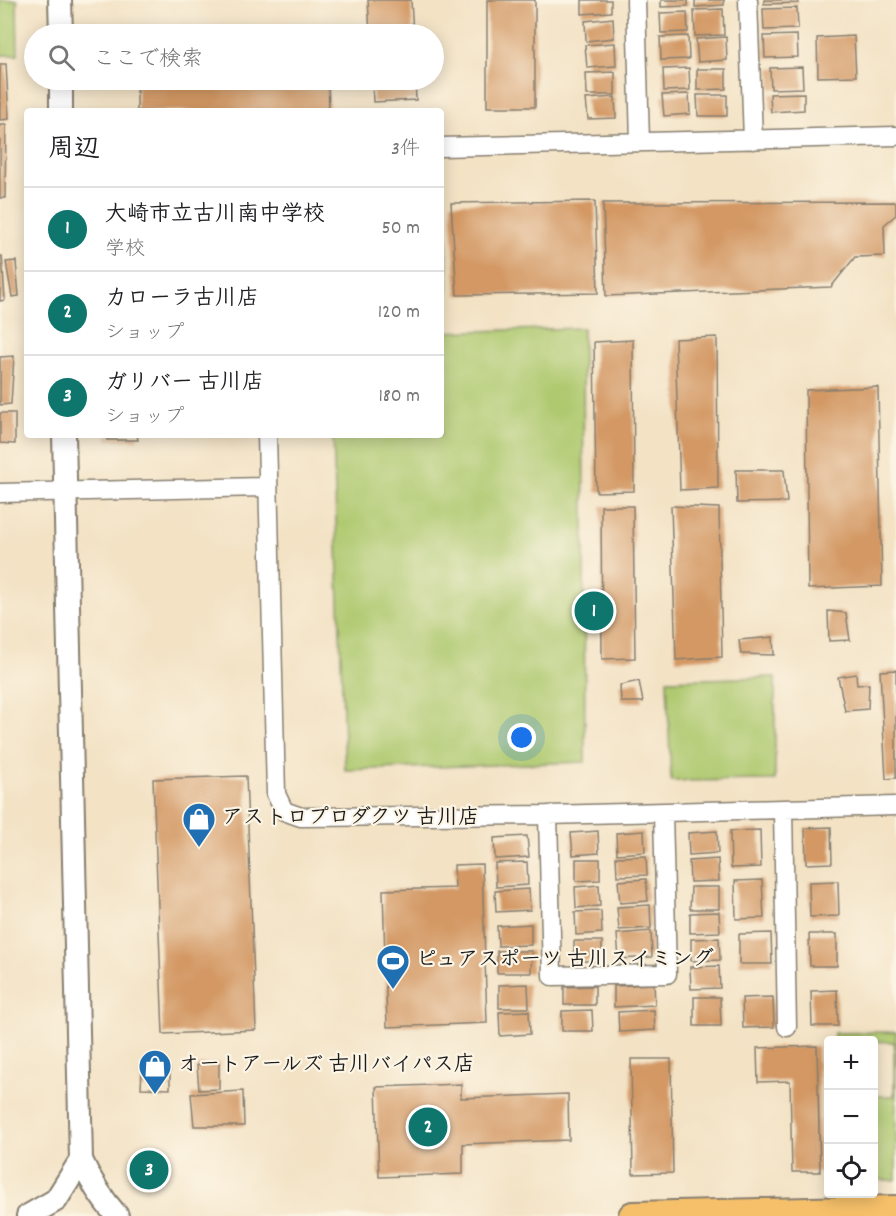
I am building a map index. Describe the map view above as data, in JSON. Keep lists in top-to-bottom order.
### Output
{
  "places": {
    "shop": ["アストロプロダクツ 古川店", "オートアールズ 古川バイパス店"],
    "sports": ["ピュアスポーツ 古川スイミング"]
  },
  "page": {
    "search": "ここで検索",
    "heading": ["周辺", "3件"],
    "list": [
      {
        "mark": "1",
        "name": "大崎市立古川南中学校",
        "note": "学校",
        "value": "50 m"
      },
      {
        "mark": "2",
        "name": "カローラ古川店",
        "note": "ショップ",
        "value": "120 m"
      },
      {
        "mark": "3",
        "name": "ガリバー 古川店",
        "note": "ショップ",
        "value": "180 m"
      }
    ],
    "pins": ["1", "2", "3"],
    "map_buttons": ["+", "−"]
  }
}
